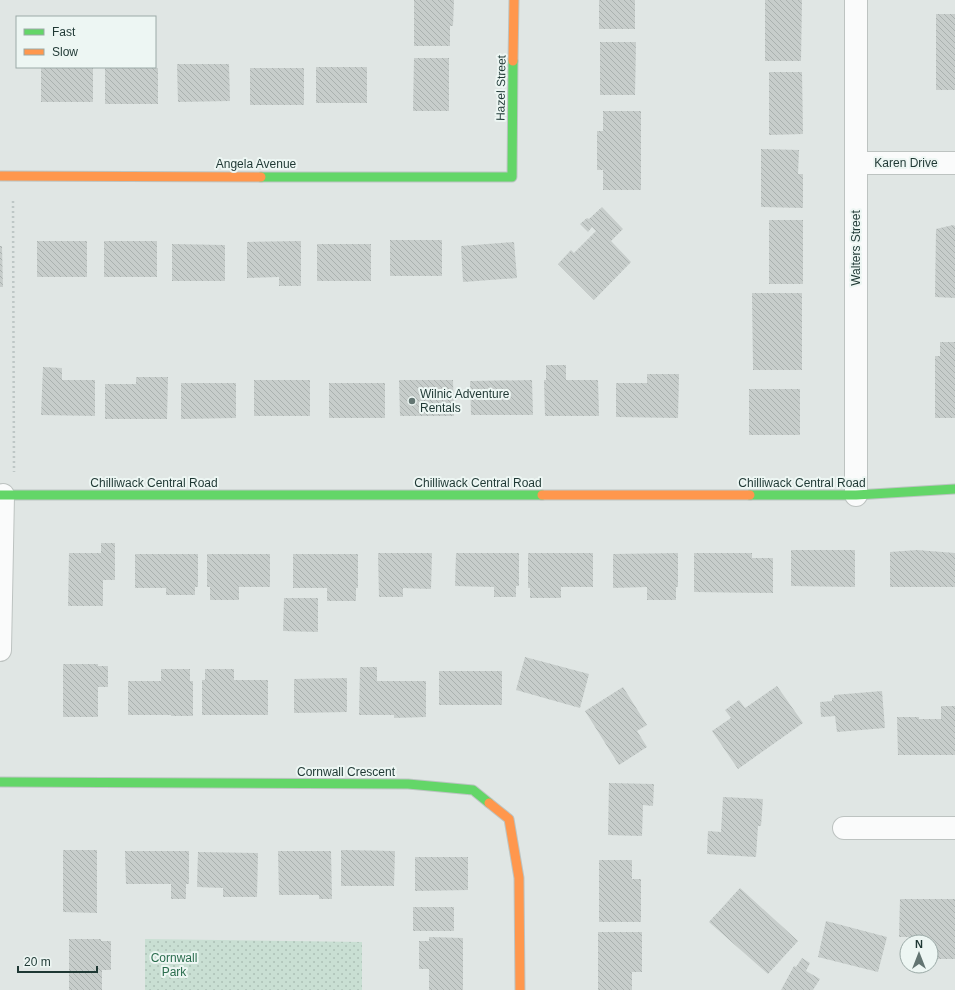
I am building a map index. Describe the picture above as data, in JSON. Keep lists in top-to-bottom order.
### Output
{
  "streets": {
    "street": [
      "Hazel Street",
      "Karen Drive",
      "Angela Avenue",
      "Walters Street",
      "Chilliwack Central Road",
      "Cornwall Crescent"
    ]
  },
  "crossings": [
    ["Hazel Street", "Angela Avenue"],
    ["Karen Drive", "Walters Street"],
    ["Walters Street", "Chilliwack Central Road"]
  ],
  "parks": ["Cornwall Park"],
  "places": ["Wilnic Adventure Rentals"],
  "legend": ["Fast", "Slow"],
  "scale_bar": "20 m",
  "north": "top"
}
